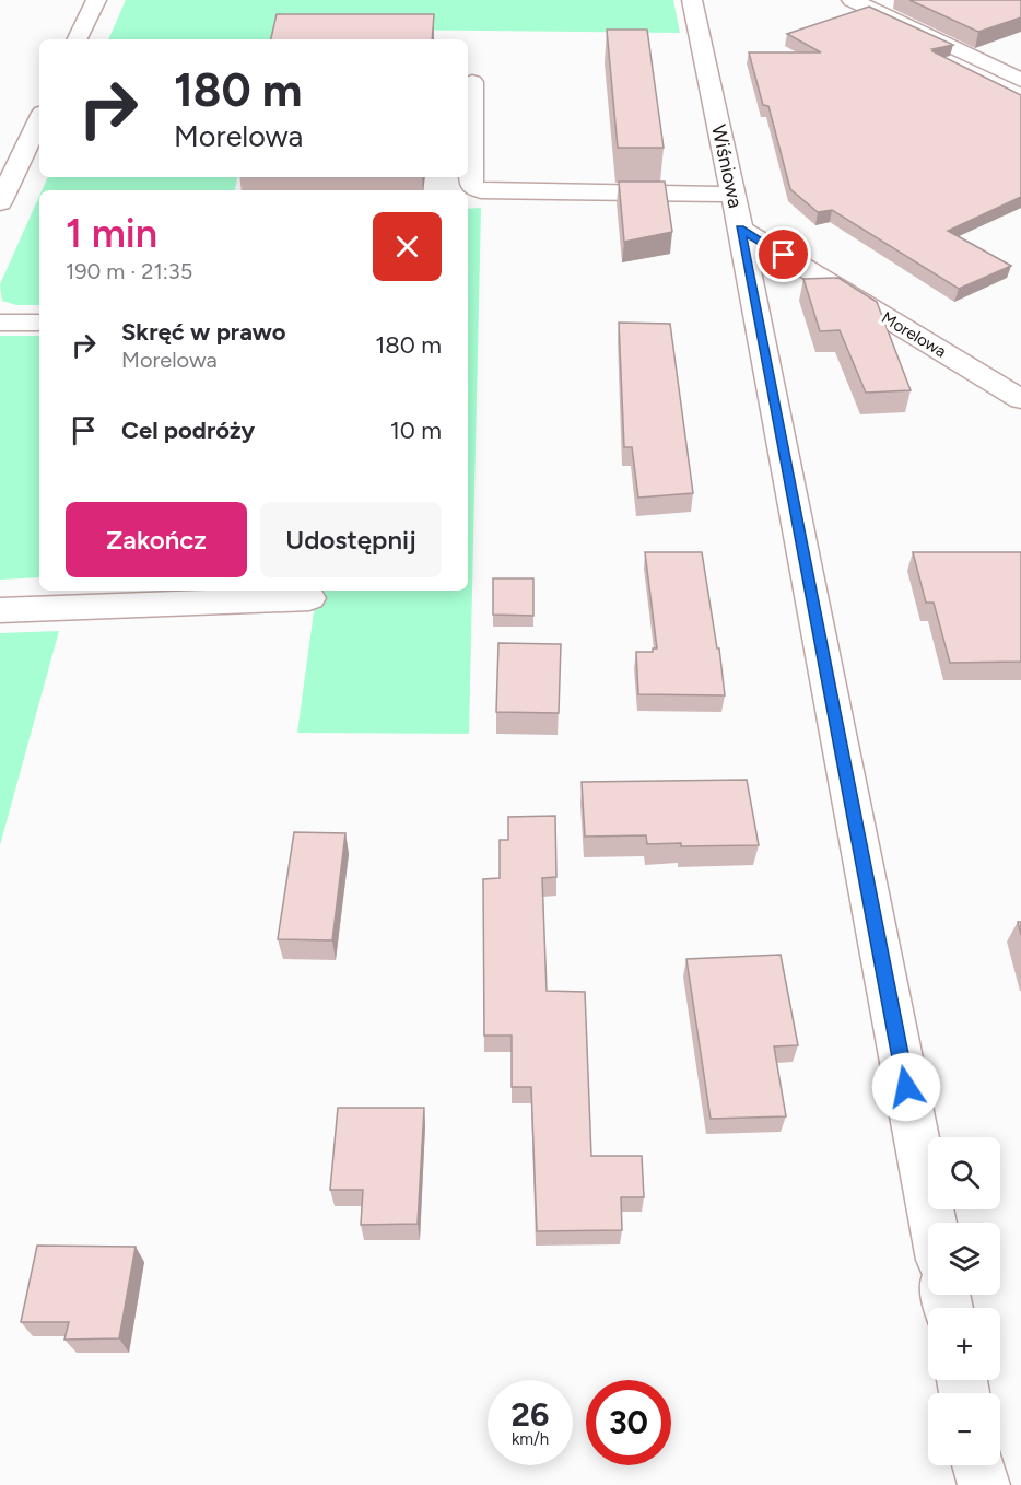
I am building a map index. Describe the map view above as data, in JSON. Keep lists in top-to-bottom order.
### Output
{
  "streets": {
    "street": ["Wiśniowa", "Morelowa"]
  },
  "crossings": [
    ["Wiśniowa", "Morelowa"]
  ],
  "page": {
    "turn": ["180 m", "Morelowa"],
    "heading": ["1 min", "190 m · 21:35"],
    "list": [
      {
        "name": "Skręć w prawo",
        "note": "Morelowa",
        "value": "180 m"
      },
      {
        "name": "Cel podróży",
        "value": "10 m"
      }
    ],
    "buttons": ["Zakończ", "Udostępnij"],
    "map_buttons": ["+", "−"],
    "speed": "26 km/h",
    "limit": "30"
  }
}
